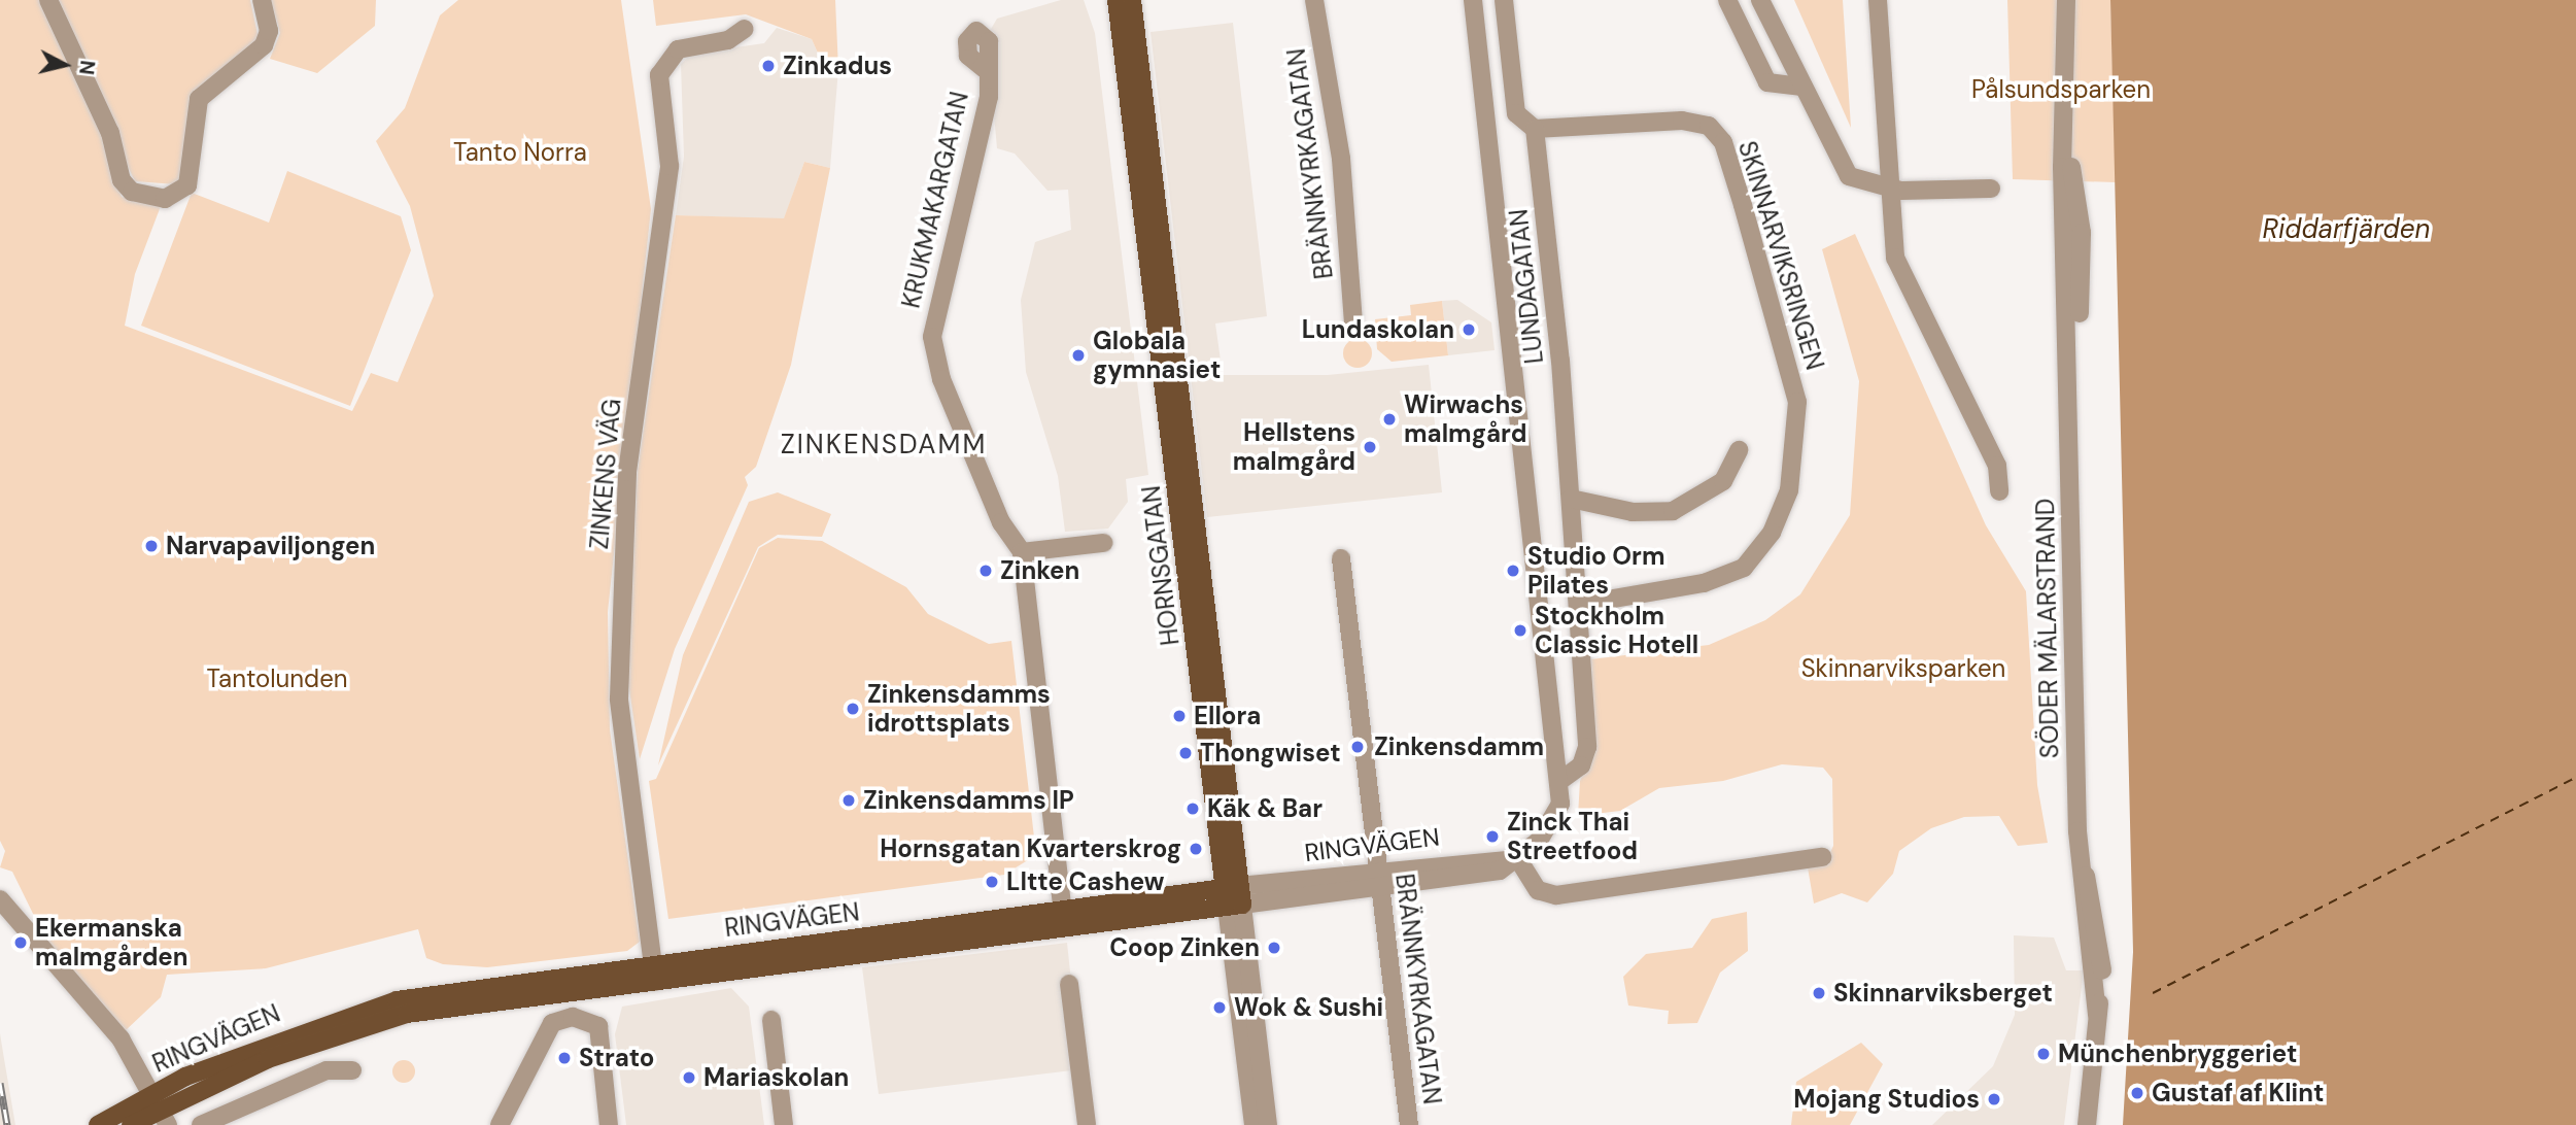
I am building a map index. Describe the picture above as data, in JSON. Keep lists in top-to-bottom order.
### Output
{
  "streets": {
    "main road": ["HORNSGATAN", "RINGVÄGEN"],
    "street": [
      "BRÄNNKYRKAGATAN",
      "KRUKMAKARGATAN",
      "SKINNARVIKSRINGEN",
      "LUNDAGATAN",
      "ZINKENS VÄG",
      "SÖDER MÄLARSTRAND"
    ]
  },
  "crossings": [
    ["BRÄNNKYRKAGATAN", "RINGVÄGEN"],
    ["KRUKMAKARGATAN", "RINGVÄGEN"],
    ["SKINNARVIKSRINGEN", "LUNDAGATAN"],
    ["LUNDAGATAN", "RINGVÄGEN"],
    ["ZINKENS VÄG", "RINGVÄGEN"],
    ["HORNSGATAN", "RINGVÄGEN"]
  ],
  "districts": ["ZINKENSDAMM"],
  "water": ["Riddarfjärden"],
  "parks": [
    "Pålsundsparken",
    "Tanto Norra",
    "Skinnarviksparken",
    "Tantolunden"
  ],
  "places": [
    "Zinkadus",
    "Lundaskolan",
    "Globala gymnasiet",
    "Wirwachs malmgård",
    "Hellstens malmgård",
    "Narvapaviljongen",
    "Zinken",
    "Studio Orm Pilates",
    "Stockholm Classic Hotell",
    "Zinkensdamms idrottsplats",
    "Ellora",
    "Zinkensdamm",
    "Thongwiset",
    "Zinkensdamms IP",
    "Käk & Bar",
    "Zinck Thai Streetfood",
    "Hornsgatan Kvarterskrog",
    "LItte Cashew",
    "Ekermanska malmgården",
    "Coop Zinken",
    "Skinnarviksberget",
    "Wok & Sushi",
    "Münchenbryggeriet",
    "Strato",
    "Mariaskolan",
    "Gustaf af Klint",
    "Mojang Studios"
  ],
  "north": "right"
}
